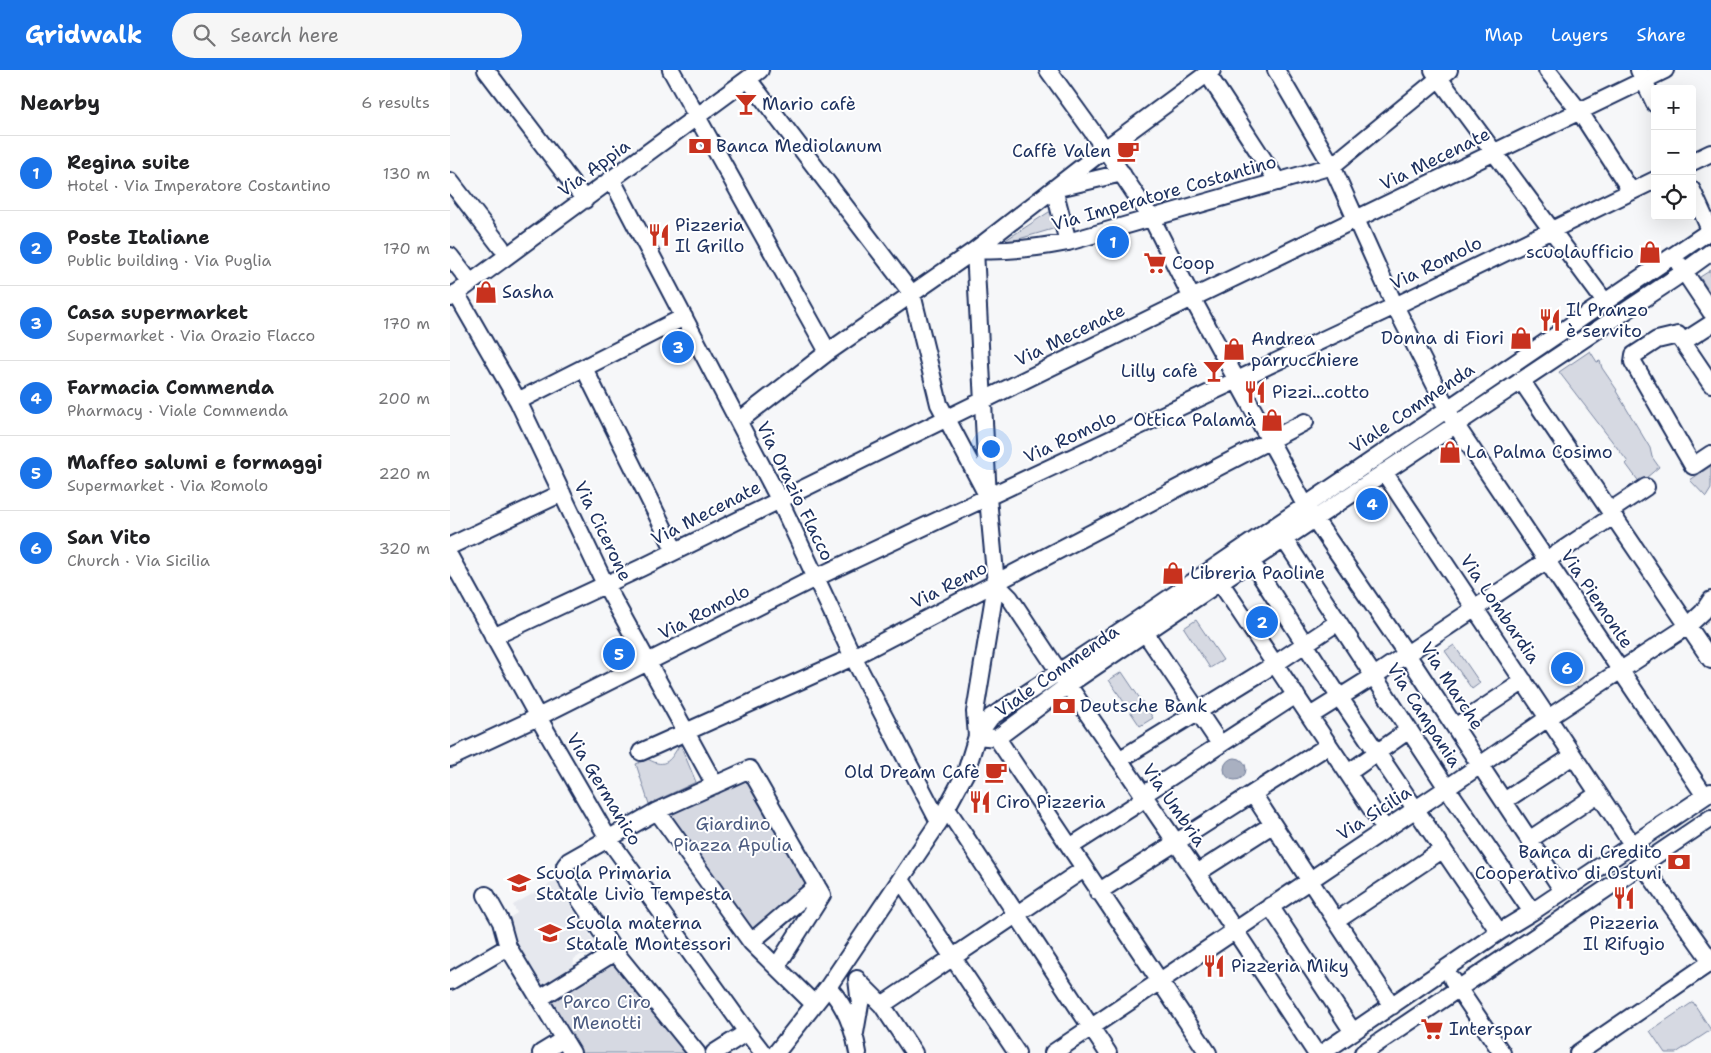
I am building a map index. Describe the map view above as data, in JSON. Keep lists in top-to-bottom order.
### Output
{
  "streets": {
    "street": [
      "Via Mecenate",
      "Via Appia",
      "Via Imperatore Costantino",
      "Via Romolo",
      "Viale Commenda",
      "Via Orazio Flacco",
      "Via Cicerone",
      "Via Remo",
      "Via Piemonte",
      "Via Lombardia",
      "Via Marche",
      "Via Campania",
      "Via Germanico",
      "Via Umbria",
      "Via Sicilia"
    ]
  },
  "crossings": [
    ["Via Mecenate", "Via Orazio Flacco"],
    ["Via Mecenate", "Via Cicerone"],
    ["Via Mecenate", "Via Piemonte"],
    ["Via Mecenate", "Via Marche"],
    ["Via Mecenate", "Via Germanico"],
    ["Via Appia", "Via Orazio Flacco"],
    ["Via Appia", "Via Cicerone"],
    ["Via Imperatore Costantino", "Via Piemonte"],
    ["Via Imperatore Costantino", "Via Marche"],
    ["Via Romolo", "Via Orazio Flacco"],
    ["Via Romolo", "Via Cicerone"],
    ["Via Romolo", "Via Piemonte"],
    ["Via Romolo", "Via Marche"],
    ["Via Romolo", "Via Germanico"],
    ["Viale Commenda", "Via Piemonte"],
    ["Viale Commenda", "Via Lombardia"],
    ["Viale Commenda", "Via Marche"],
    ["Viale Commenda", "Via Campania"],
    ["Viale Commenda", "Via Umbria"],
    ["Via Orazio Flacco", "Via Remo"],
    ["Via Orazio Flacco", "Via Sicilia"],
    ["Via Cicerone", "Via Remo"],
    ["Via Remo", "Via Marche"],
    ["Via Remo", "Via Umbria"],
    ["Via Piemonte", "Via Sicilia"],
    ["Via Lombardia", "Via Sicilia"],
    ["Via Marche", "Via Sicilia"],
    ["Via Campania", "Via Sicilia"],
    ["Via Umbria", "Via Sicilia"]
  ],
  "parks": ["Giardino Piazza Apulia", "Parco Ciro Menotti"],
  "places": {
    "bar": ["Mario cafè", "Lilly cafè"],
    "bank": ["Banca Mediolanum", "Deutsche Bank", "Banca di Credito Cooperativo di Ostuni"],
    "cafe": ["Caffè Valen", "Old Dream Cafè"],
    "restaurant": [
      "Pizzeria Il Grillo",
      "Il Pranzo è servito",
      "Pizzi...cotto",
      "Ciro Pizzeria",
      "Pizzeria Il Rifugio",
      "Pizzeria Miky"
    ],
    "shop": [
      "scuolaufficio",
      "Sasha",
      "Donna di Fiori",
      "Andrea parrucchiere",
      "Ottica Palamà",
      "La Palma Cosimo",
      "Libreria Paoline"
    ],
    "supermarket": ["Coop", "Interspar"],
    "school or university": ["Scuola Primaria Statale Livio Tempesta", "Scuola materna Statale Montessori"]
  },
  "page": {
    "header": "Gridwalk",
    "search": "Search here",
    "nav": ["Map", "Layers", "Share"],
    "heading": ["Nearby", "6 results"],
    "map_buttons": ["+", "−"],
    "list": [
      {
        "mark": "1",
        "name": "Regina suite",
        "note": "Hotel · Via Imperatore Costantino",
        "value": "130 m"
      },
      {
        "mark": "2",
        "name": "Poste Italiane",
        "note": "Public building · Via Puglia",
        "value": "170 m"
      },
      {
        "mark": "3",
        "name": "Casa supermarket",
        "note": "Supermarket · Via Orazio Flacco",
        "value": "170 m"
      },
      {
        "mark": "4",
        "name": "Farmacia Commenda",
        "note": "Pharmacy · Viale Commenda",
        "value": "200 m"
      },
      {
        "mark": "5",
        "name": "Maffeo salumi e formaggi",
        "note": "Supermarket · Via Romolo",
        "value": "220 m"
      },
      {
        "mark": "6",
        "name": "San Vito",
        "note": "Church · Via Sicilia",
        "value": "320 m"
      }
    ],
    "pins": [
      "1",
      "3",
      "4",
      "2",
      "5",
      "6"
    ]
  }
}
